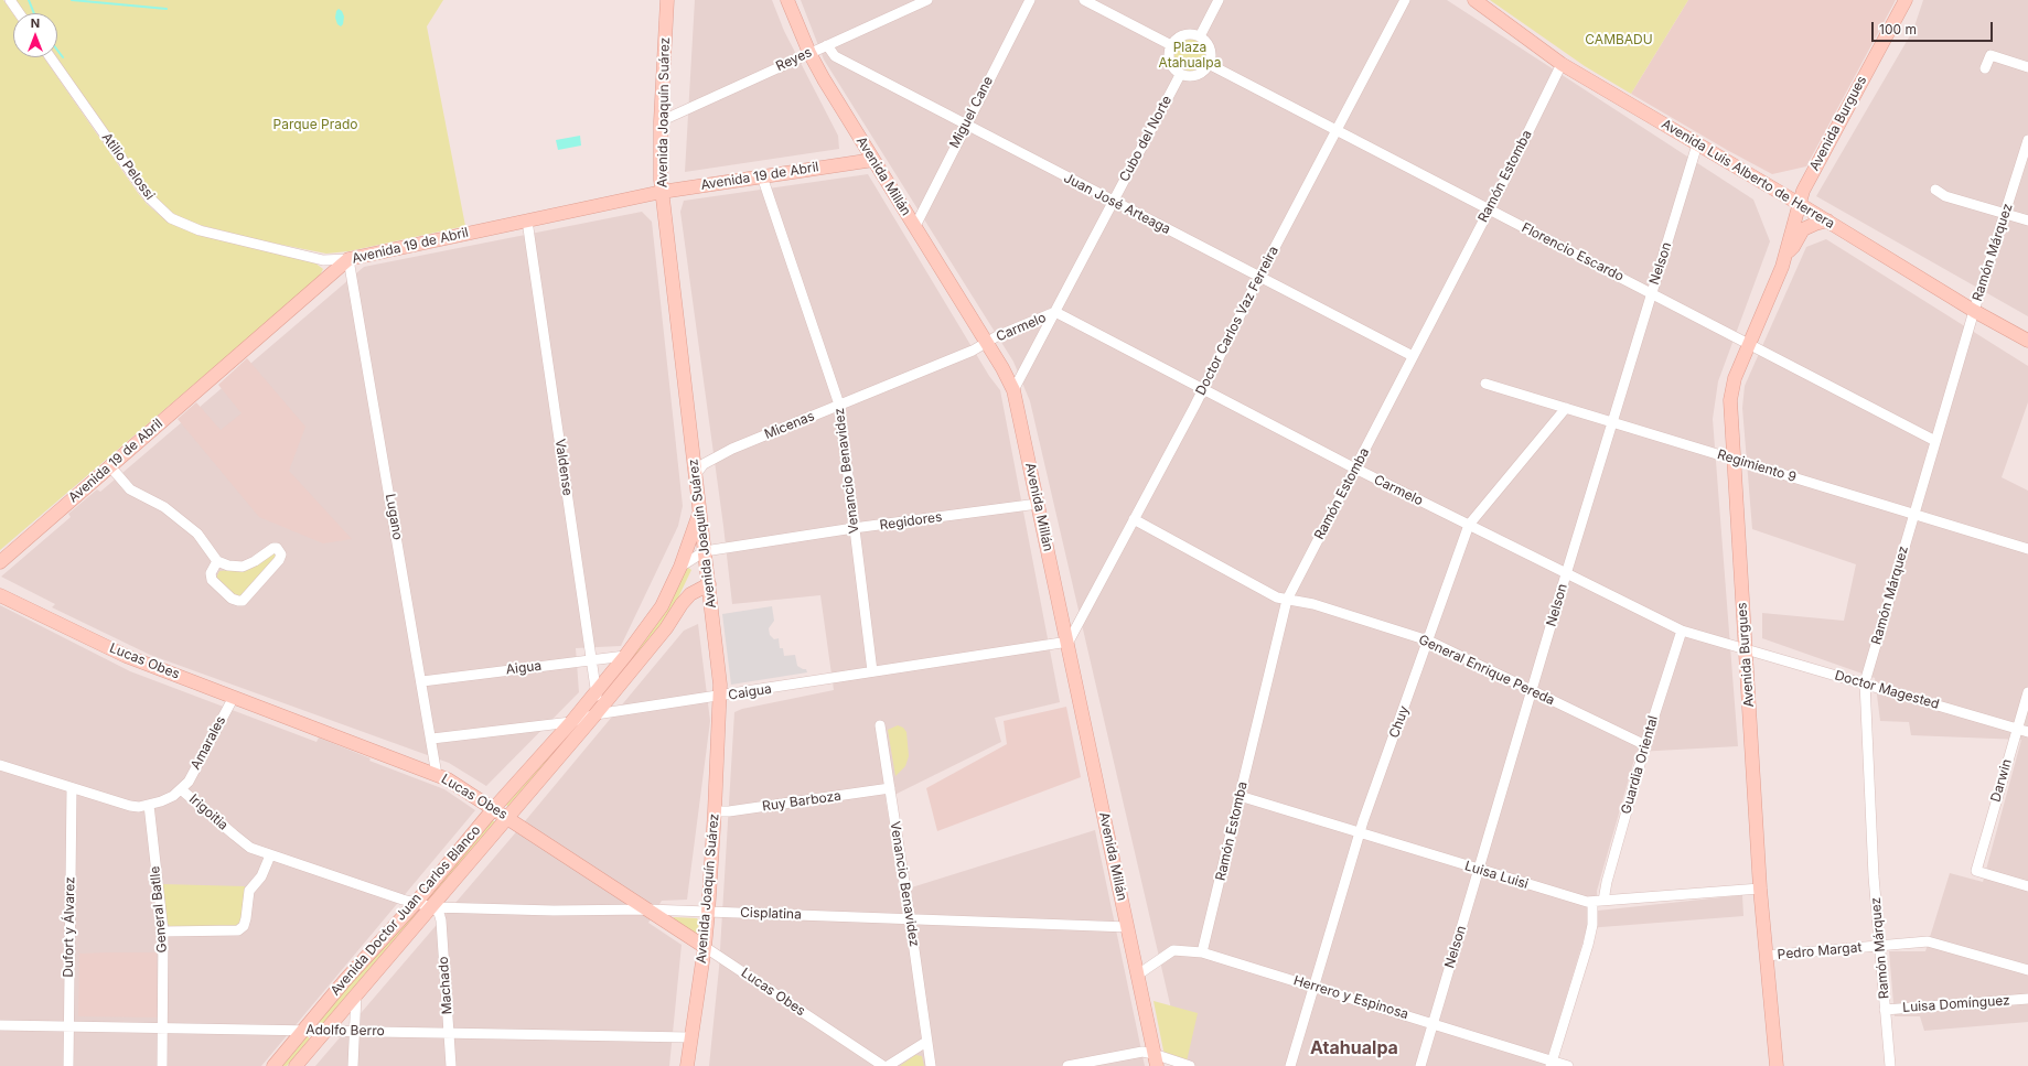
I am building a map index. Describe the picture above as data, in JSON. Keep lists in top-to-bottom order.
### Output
{
  "streets": {
    "street": [
      "Reyes",
      "Avenida Joaquín Suárez",
      "Miguel Cane",
      "Avenida Burgues",
      "Cubo del Norte",
      "Atilio Pelossi",
      "Avenida Luis Alberto de Herrera",
      "Avenida 19 de Abril",
      "Avenida Millán",
      "Ramón Estomba",
      "Juan José Arteaga",
      "Florencio Escardo",
      "Ramón Márquez",
      "Nelson",
      "Doctor Carlos Vaz Ferreira",
      "Carmelo",
      "Micenas",
      "Regimiento 9",
      "Valdense",
      "Venancio Benavidez",
      "Lugano",
      "Regidores",
      "Lucas Obes",
      "Aigua",
      "General Enrique Pereda",
      "Doctor Magested",
      "Caigua",
      "Chuy",
      "Amarales",
      "Guardia Oriental",
      "Darwin",
      "Ruy Barboza",
      "Irigoitia",
      "Luisa Luisi",
      "General Batlle",
      "Avenida Doctor Juan Carlos Blanco",
      "Cisplatina",
      "Dufort y Álvarez",
      "Pedro Margat",
      "Machado",
      "Herrero y Espinosa",
      "Luisa Domínguez",
      "Adolfo Berro"
    ]
  },
  "crossings": [
    ["Reyes", "Avenida Joaquín Suárez"],
    ["Reyes", "Avenida Millán"],
    ["Reyes", "Juan José Arteaga"],
    ["Avenida Joaquín Suárez", "Avenida 19 de Abril"],
    ["Avenida Joaquín Suárez", "Micenas"],
    ["Avenida Joaquín Suárez", "Regidores"],
    ["Avenida Joaquín Suárez", "Lucas Obes"],
    ["Avenida Joaquín Suárez", "Caigua"],
    ["Avenida Joaquín Suárez", "Ruy Barboza"],
    ["Avenida Joaquín Suárez", "Avenida Doctor Juan Carlos Blanco"],
    ["Avenida Joaquín Suárez", "Cisplatina"],
    ["Avenida Joaquín Suárez", "Adolfo Berro"],
    ["Miguel Cane", "Avenida Millán"],
    ["Miguel Cane", "Juan José Arteaga"],
    ["Avenida Burgues", "Avenida Luis Alberto de Herrera"],
    ["Avenida Burgues", "Florencio Escardo"],
    ["Avenida Burgues", "Carmelo"],
    ["Avenida Burgues", "Regimiento 9"],
    ["Avenida Burgues", "Doctor Magested"],
    ["Avenida Burgues", "Luisa Luisi"],
    ["Avenida Burgues", "Pedro Margat"],
    ["Cubo del Norte", "Avenida Millán"],
    ["Cubo del Norte", "Juan José Arteaga"],
    ["Cubo del Norte", "Florencio Escardo"],
    ["Cubo del Norte", "Carmelo"],
    ["Atilio Pelossi", "Avenida 19 de Abril"],
    ["Atilio Pelossi", "Lugano"],
    ["Avenida Luis Alberto de Herrera", "Ramón Estomba"],
    ["Avenida Luis Alberto de Herrera", "Ramón Márquez"],
    ["Avenida Luis Alberto de Herrera", "Nelson"],
    ["Avenida 19 de Abril", "Avenida Millán"],
    ["Avenida 19 de Abril", "Valdense"],
    ["Avenida 19 de Abril", "Venancio Benavidez"],
    ["Avenida 19 de Abril", "Lugano"],
    ["Avenida Millán", "Doctor Carlos Vaz Ferreira"],
    ["Avenida Millán", "Carmelo"],
    ["Avenida Millán", "Micenas"],
    ["Avenida Millán", "Regidores"],
    ["Avenida Millán", "Caigua"],
    ["Avenida Millán", "Cisplatina"],
    ["Avenida Millán", "Herrero y Espinosa"],
    ["Ramón Estomba", "Juan José Arteaga"],
    ["Ramón Estomba", "Florencio Escardo"],
    ["Ramón Estomba", "Carmelo"],
    ["Ramón Estomba", "General Enrique Pereda"],
    ["Ramón Estomba", "Luisa Luisi"],
    ["Ramón Estomba", "Herrero y Espinosa"],
    ["Juan José Arteaga", "Doctor Carlos Vaz Ferreira"],
    ["Florencio Escardo", "Ramón Márquez"],
    ["Florencio Escardo", "Nelson"],
    ["Florencio Escardo", "Doctor Carlos Vaz Ferreira"],
    ["Ramón Márquez", "Regimiento 9"],
    ["Ramón Márquez", "Doctor Magested"],
    ["Ramón Márquez", "Pedro Margat"],
    ["Ramón Márquez", "Luisa Domínguez"],
    ["Nelson", "Carmelo"],
    ["Nelson", "Regimiento 9"],
    ["Nelson", "General Enrique Pereda"],
    ["Nelson", "Luisa Luisi"],
    ["Nelson", "Herrero y Espinosa"],
    ["Doctor Carlos Vaz Ferreira", "Carmelo"],
    ["Doctor Carlos Vaz Ferreira", "General Enrique Pereda"],
    ["Doctor Carlos Vaz Ferreira", "Caigua"],
    ["Carmelo", "Micenas"],
    ["Carmelo", "Doctor Magested"],
    ["Carmelo", "Chuy"],
    ["Carmelo", "Guardia Oriental"],
    ["Micenas", "Venancio Benavidez"],
    ["Regimiento 9", "Chuy"],
    ["Valdense", "Aigua"],
    ["Valdense", "Caigua"],
    ["Valdense", "Avenida Doctor Juan Carlos Blanco"],
    ["Venancio Benavidez", "Regidores"],
    ["Venancio Benavidez", "Caigua"],
    ["Venancio Benavidez", "Ruy Barboza"],
    ["Venancio Benavidez", "Cisplatina"],
    ["Lugano", "Lucas Obes"],
    ["Lugano", "Aigua"],
    ["Lugano", "Caigua"],
    ["Regidores", "Avenida Doctor Juan Carlos Blanco"],
    ["Lucas Obes", "Amarales"],
    ["Lucas Obes", "Avenida Doctor Juan Carlos Blanco"],
    ["Lucas Obes", "Cisplatina"],
    ["Aigua", "Avenida Doctor Juan Carlos Blanco"],
    ["General Enrique Pereda", "Chuy"],
    ["General Enrique Pereda", "Guardia Oriental"],
    ["Doctor Magested", "Darwin"],
    ["Caigua", "Avenida Doctor Juan Carlos Blanco"],
    ["Chuy", "Luisa Luisi"],
    ["Chuy", "Herrero y Espinosa"],
    ["Amarales", "Irigoitia"],
    ["Guardia Oriental", "Luisa Luisi"],
    ["Irigoitia", "General Batlle"],
    ["Irigoitia", "Avenida Doctor Juan Carlos Blanco"],
    ["Irigoitia", "Cisplatina"],
    ["Irigoitia", "Dufort y Álvarez"],
    ["General Batlle", "Adolfo Berro"],
    ["Avenida Doctor Juan Carlos Blanco", "Cisplatina"],
    ["Avenida Doctor Juan Carlos Blanco", "Machado"],
    ["Avenida Doctor Juan Carlos Blanco", "Adolfo Berro"],
    ["Cisplatina", "Machado"],
    ["Dufort y Álvarez", "Adolfo Berro"],
    ["Machado", "Adolfo Berro"]
  ],
  "districts": ["Atahualpa"],
  "parks": ["CAMBADU", "Plaza Atahualpa", "Parque Prado"],
  "scale_bar": "100 m",
  "north": "top"
}
